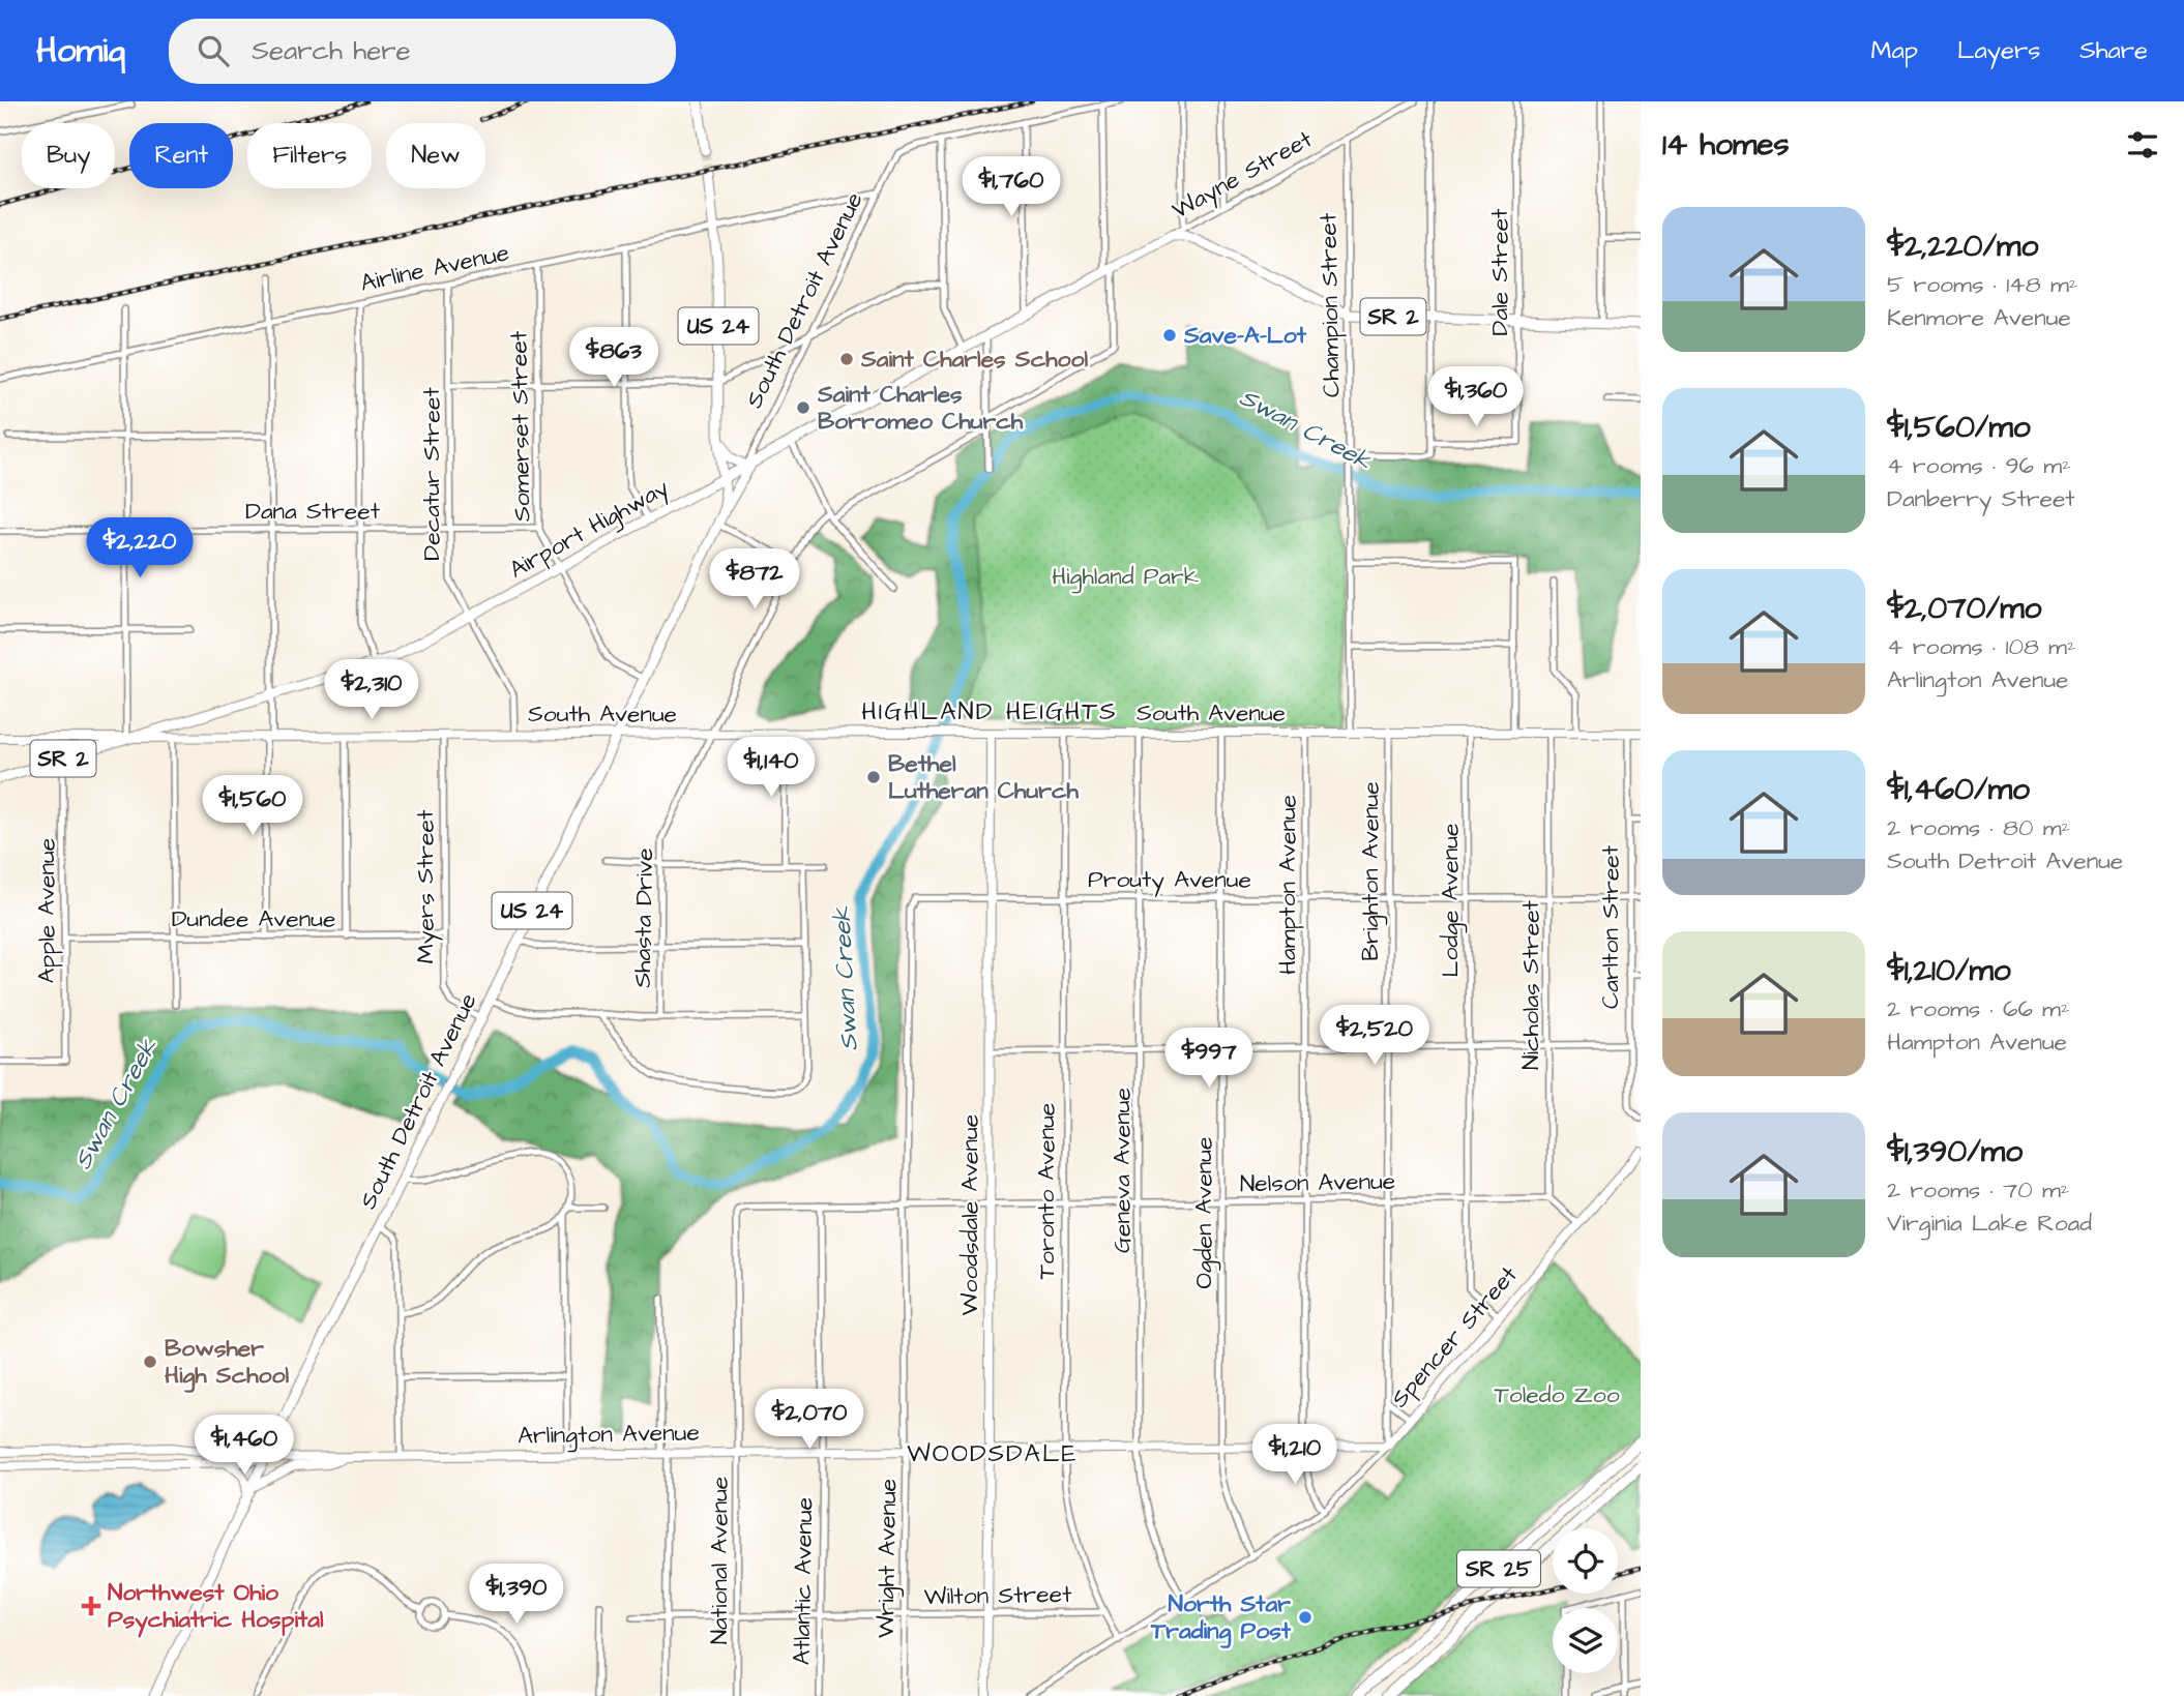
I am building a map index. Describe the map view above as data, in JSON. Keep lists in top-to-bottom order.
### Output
{
  "streets": {
    "highway": ["SR 25"],
    "main road": [
      "South Detroit Avenue",
      "SR 2",
      "US 24",
      "Airport Highway"
    ],
    "street": [
      "Wayne Street",
      "Airline Avenue",
      "Dale Street",
      "Champion Street",
      "Somerset Street",
      "Decatur Street",
      "Dana Street",
      "South Avenue",
      "Brighton Avenue",
      "Prouty Avenue",
      "Hampton Avenue",
      "Myers Street",
      "Lodge Avenue",
      "Apple Avenue",
      "Shasta Drive",
      "Dundee Avenue",
      "Carlton Street",
      "Nicholas Street",
      "Geneva Avenue",
      "Nelson Avenue",
      "Toronto Avenue",
      "Ogden Avenue",
      "Woodsdale Avenue",
      "Spencer Street",
      "Arlington Avenue",
      "Wright Avenue",
      "National Avenue",
      "Atlantic Avenue",
      "Wilton Street"
    ]
  },
  "crossings": [
    ["Wayne Street", "Champion Street"],
    ["Wayne Street", "SR 2"],
    ["Wayne Street", "Airport Highway"],
    ["Airline Avenue", "South Detroit Avenue"],
    ["Airline Avenue", "US 24"],
    ["Airline Avenue", "Somerset Street"],
    ["Airline Avenue", "Decatur Street"],
    ["Dale Street", "SR 2"],
    ["South Detroit Avenue", "US 24"],
    ["South Detroit Avenue", "Somerset Street"],
    ["South Detroit Avenue", "Airport Highway"],
    ["South Detroit Avenue", "South Avenue"],
    ["South Detroit Avenue", "Myers Street"],
    ["South Detroit Avenue", "Arlington Avenue"],
    ["Champion Street", "SR 2"],
    ["Champion Street", "South Avenue"],
    ["SR 2", "Airport Highway"],
    ["US 24", "Airport Highway"],
    ["Somerset Street", "Dana Street"],
    ["Somerset Street", "Airport Highway"],
    ["Decatur Street", "Dana Street"],
    ["Decatur Street", "Airport Highway"],
    ["Decatur Street", "South Avenue"],
    ["Airport Highway", "South Avenue"],
    ["Airport Highway", "Apple Avenue"],
    ["South Avenue", "Brighton Avenue"],
    ["South Avenue", "Hampton Avenue"],
    ["South Avenue", "Myers Street"],
    ["South Avenue", "Lodge Avenue"],
    ["South Avenue", "Shasta Drive"],
    ["South Avenue", "Carlton Street"],
    ["South Avenue", "Nicholas Street"],
    ["South Avenue", "Geneva Avenue"],
    ["South Avenue", "Toronto Avenue"],
    ["South Avenue", "Ogden Avenue"],
    ["South Avenue", "Woodsdale Avenue"],
    ["Brighton Avenue", "Prouty Avenue"],
    ["Brighton Avenue", "Nelson Avenue"],
    ["Brighton Avenue", "Spencer Street"],
    ["Brighton Avenue", "Arlington Avenue"],
    ["Prouty Avenue", "Hampton Avenue"],
    ["Prouty Avenue", "Lodge Avenue"],
    ["Prouty Avenue", "Carlton Street"],
    ["Prouty Avenue", "Nicholas Street"],
    ["Prouty Avenue", "Geneva Avenue"],
    ["Prouty Avenue", "Toronto Avenue"],
    ["Prouty Avenue", "Ogden Avenue"],
    ["Prouty Avenue", "Woodsdale Avenue"],
    ["Prouty Avenue", "Wright Avenue"],
    ["Hampton Avenue", "Nelson Avenue"],
    ["Hampton Avenue", "Spencer Street"],
    ["Hampton Avenue", "Arlington Avenue"],
    ["Myers Street", "Dundee Avenue"],
    ["Lodge Avenue", "Nelson Avenue"],
    ["Lodge Avenue", "Spencer Street"],
    ["Apple Avenue", "Dundee Avenue"],
    ["Nicholas Street", "Nelson Avenue"],
    ["Geneva Avenue", "Nelson Avenue"],
    ["Geneva Avenue", "Spencer Street"],
    ["Geneva Avenue", "Arlington Avenue"],
    ["Nelson Avenue", "Toronto Avenue"],
    ["Nelson Avenue", "Ogden Avenue"],
    ["Nelson Avenue", "Woodsdale Avenue"],
    ["Nelson Avenue", "Wright Avenue"],
    ["Nelson Avenue", "National Avenue"],
    ["Nelson Avenue", "Atlantic Avenue"],
    ["Toronto Avenue", "Spencer Street"],
    ["Toronto Avenue", "Arlington Avenue"],
    ["Toronto Avenue", "Wilton Street"],
    ["Ogden Avenue", "Spencer Street"],
    ["Ogden Avenue", "Arlington Avenue"],
    ["Woodsdale Avenue", "Arlington Avenue"],
    ["Woodsdale Avenue", "Wilton Street"],
    ["Spencer Street", "Arlington Avenue"],
    ["Arlington Avenue", "Wright Avenue"],
    ["Arlington Avenue", "National Avenue"],
    ["Arlington Avenue", "Atlantic Avenue"],
    ["Wright Avenue", "Wilton Street"],
    ["National Avenue", "Wilton Street"],
    ["Atlantic Avenue", "Wilton Street"]
  ],
  "districts": ["HIGHLAND HEIGHTS", "WOODSDALE"],
  "water": ["Swan Creek"],
  "parks": ["Highland Park", "Toledo Zoo"],
  "places": {
    "other": [
      "Save-A-Lot",
      "Saint Charles School",
      "Saint Charles Borromeo Church",
      "Bethel Lutheran Church",
      "Bowsher High School",
      "North Star Trading Post"
    ],
    "health": ["Northwest Ohio Psychiatric Hospital"]
  },
  "page": {
    "header": "Homiq",
    "search": "Search here",
    "nav": ["Map", "Layers", "Share"],
    "heading": "14 homes",
    "chip": [
      "Buy",
      "Rent",
      "Filters",
      "New"
    ],
    "price": [
      "$1,760",
      "$863",
      "$1,360",
      "$2,220",
      "$872",
      "$2,310",
      "$1,140",
      "$1,560",
      "$2,520",
      "$997",
      "$2,070",
      "$1,460",
      "$1,210",
      "$1,390"
    ],
    "list": [
      {
        "name": "$2,220/mo",
        "note": "5 rooms · 148 m² · Kenmore Avenue"
      },
      {
        "name": "$1,560/mo",
        "note": "4 rooms · 96 m² · Danberry Street"
      },
      {
        "name": "$2,070/mo",
        "note": "4 rooms · 108 m² · Arlington Avenue"
      },
      {
        "name": "$1,460/mo",
        "note": "2 rooms · 80 m² · South Detroit Avenue"
      },
      {
        "name": "$1,210/mo",
        "note": "2 rooms · 66 m² · Hampton Avenue"
      },
      {
        "name": "$1,390/mo",
        "note": "2 rooms · 70 m² · Virginia Lake Road"
      }
    ]
  }
}
